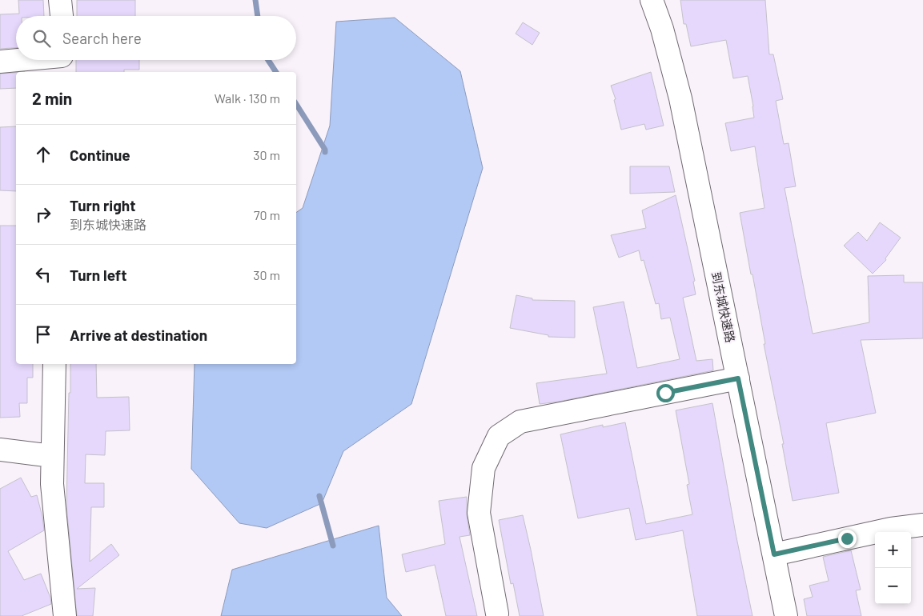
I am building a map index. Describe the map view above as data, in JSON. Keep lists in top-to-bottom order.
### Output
{
  "streets": {
    "street": ["到东城快速路"]
  },
  "page": {
    "search": "Search here",
    "heading": ["2 min", "Walk · 130 m"],
    "list": [
      ["Continue", "30 m"],
      ["Turn right", "到东城快速路", "70 m"],
      ["Turn left", "30 m"],
      "Arrive at destination"
    ],
    "map_buttons": ["+", "−"]
  }
}
